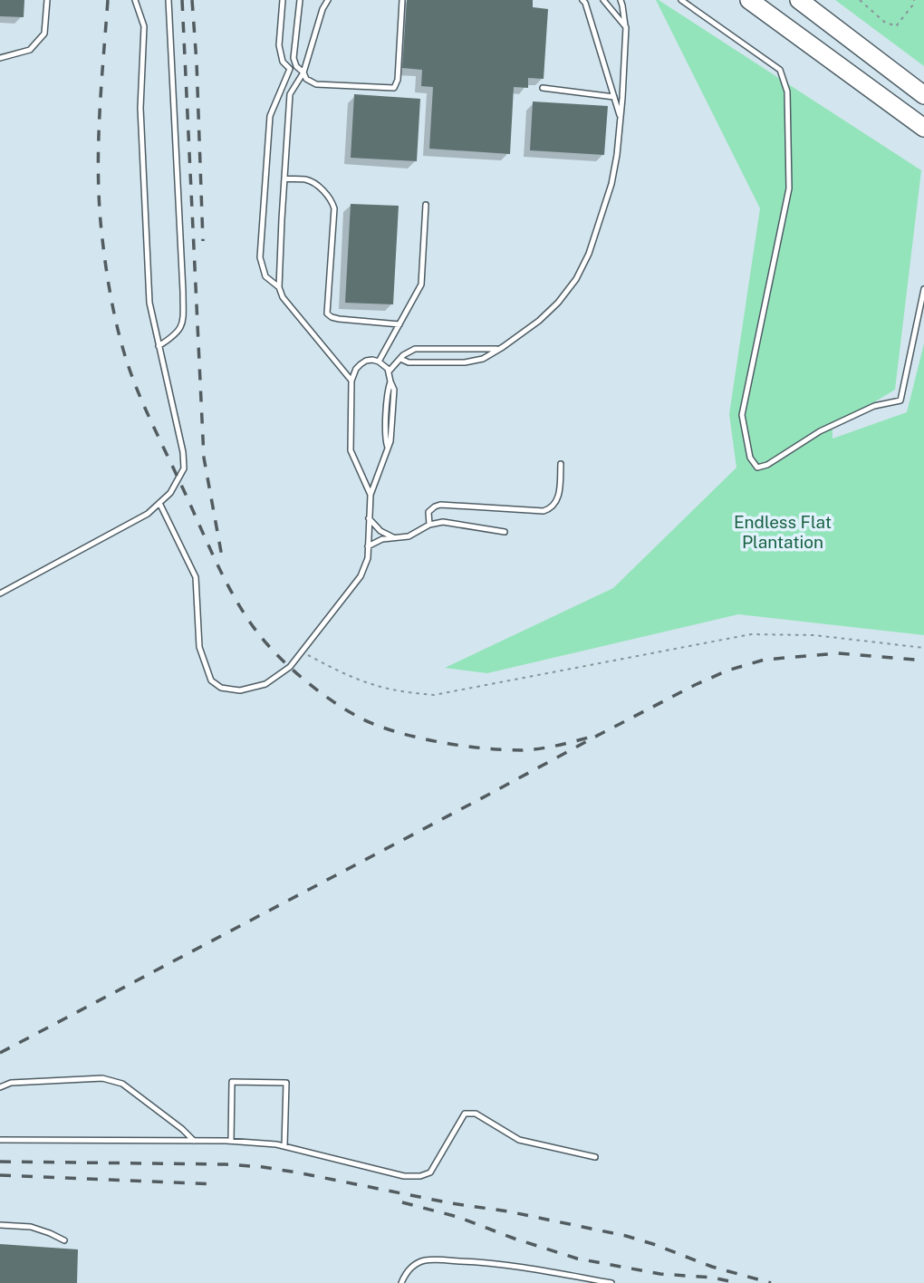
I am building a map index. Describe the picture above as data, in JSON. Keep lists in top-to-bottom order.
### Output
{
  "parks": ["Endless Flat Plantation"]
}
